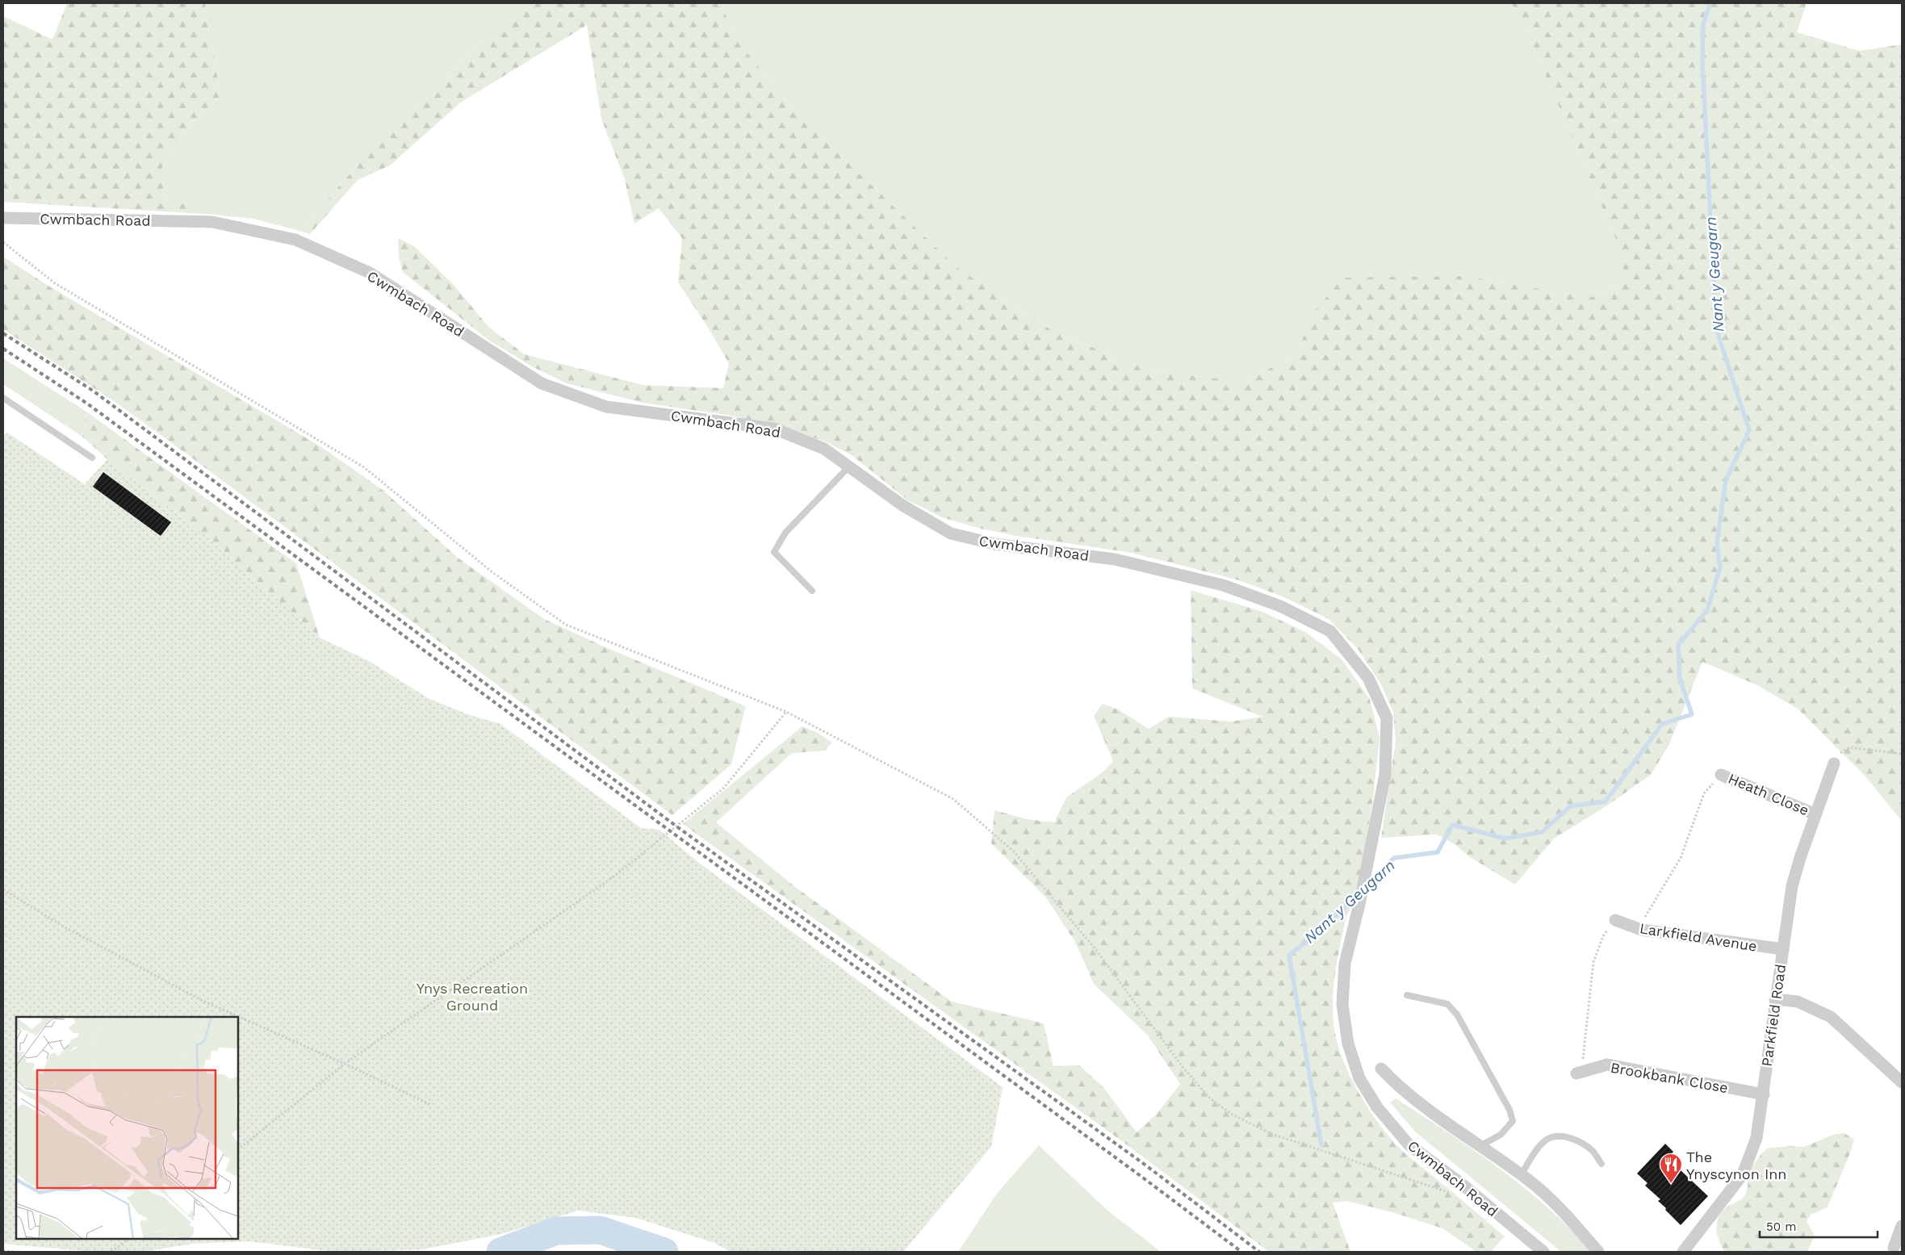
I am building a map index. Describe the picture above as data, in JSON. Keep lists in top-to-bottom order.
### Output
{
  "streets": {
    "street": [
      "Cwmbach Road",
      "Heath Close",
      "Larkfield Avenue",
      "Parkfield Road",
      "Brookbank Close"
    ]
  },
  "crossings": [
    ["Heath Close", "Parkfield Road"],
    ["Larkfield Avenue", "Parkfield Road"],
    ["Parkfield Road", "Brookbank Close"]
  ],
  "water": ["Nant y Geugarn"],
  "parks": ["Ynys Recreation Ground"],
  "places": {
    "restaurant": ["The Ynyscynon Inn"]
  },
  "scale_bar": "50 m"
}
